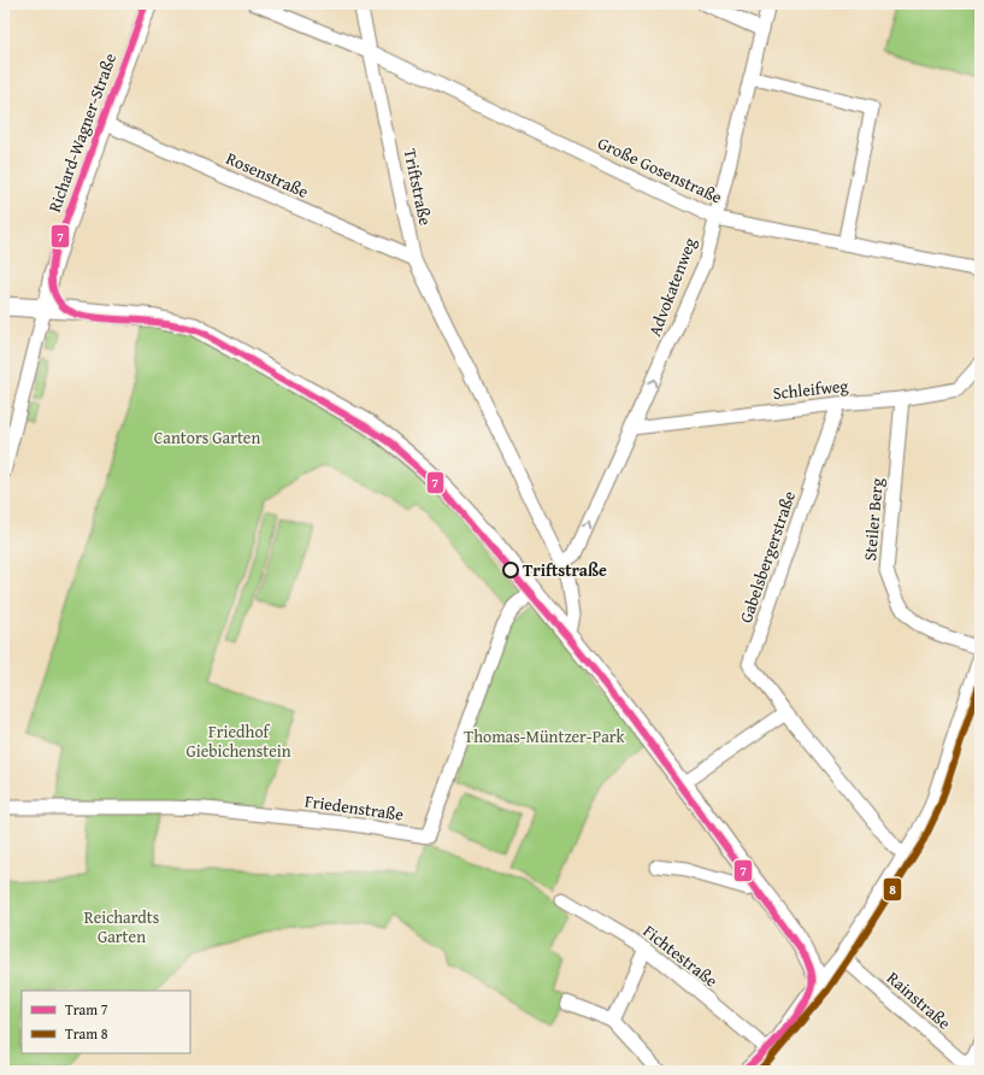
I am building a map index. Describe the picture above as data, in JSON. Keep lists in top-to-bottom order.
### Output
{
  "streets": {
    "street": [
      "Richard-Wagner-Straße",
      "Große Gosenstraße",
      "Rosenstraße",
      "Triftstraße",
      "Advokatenweg",
      "Schleifweg",
      "Steiler Berg",
      "Gabelsbergerstraße",
      "Friedenstraße",
      "Fichtestraße",
      "Rainstraße"
    ]
  },
  "crossings": [
    ["Richard-Wagner-Straße", "Rosenstraße"],
    ["Große Gosenstraße", "Triftstraße"],
    ["Große Gosenstraße", "Advokatenweg"],
    ["Rosenstraße", "Triftstraße"],
    ["Triftstraße", "Advokatenweg"],
    ["Advokatenweg", "Schleifweg"],
    ["Schleifweg", "Steiler Berg"],
    ["Schleifweg", "Gabelsbergerstraße"]
  ],
  "one_way": ["Advokatenweg"],
  "parks": [
    "Cantors Garten",
    "Friedhof Giebichenstein",
    "Thomas-Müntzer-Park",
    "Reichardts Garten"
  ],
  "places": ["Triftstraße"],
  "lines": ["tram line 7", "tram line 8"],
  "legend": ["Tram 7", "Tram 8"]
}
